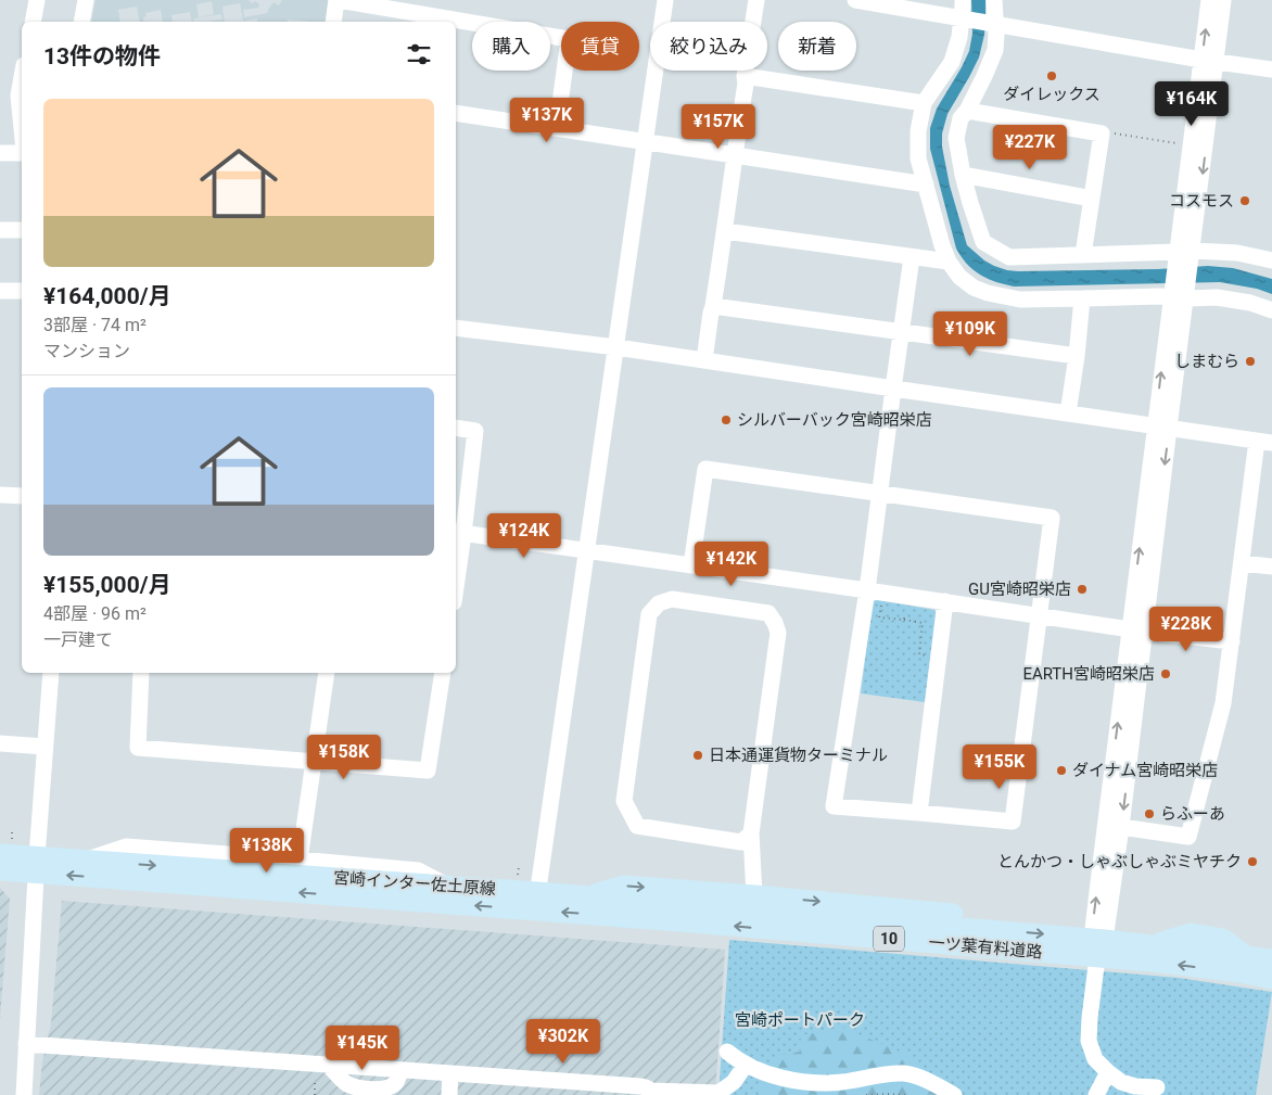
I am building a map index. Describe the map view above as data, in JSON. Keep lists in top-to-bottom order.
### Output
{
  "streets": {
    "main road": ["宮崎インター佐土原線", "10", "一ツ葉有料道路"]
  },
  "crossings": [
    ["宮崎インター佐土原線", "一ツ葉有料道路"]
  ],
  "parks": ["宮崎ポートパーク"],
  "places": [
    "ダイレックス",
    "コスモス",
    "しまむら",
    "シルバーバック宮崎昭栄店",
    "GU宮崎昭栄店",
    "EARTH宮崎昭栄店",
    "日本通運貨物ターミナル",
    "ダイナム宮崎昭栄店",
    "らふーあ",
    "とんかつ・しゃぶしゃぶミヤチク"
  ],
  "page": {
    "chip": [
      "購入",
      "賃貸",
      "絞り込み",
      "新着"
    ],
    "heading": "13件の物件",
    "price": [
      "¥164K",
      "¥137K",
      "¥157K",
      "¥227K",
      "¥109K",
      "¥124K",
      "¥142K",
      "¥228K",
      "¥158K",
      "¥155K",
      "¥138K",
      "¥302K",
      "¥145K"
    ],
    "list": [
      {
        "name": "¥164,000/月",
        "note": "3部屋 · 74 m² · マンション"
      },
      {
        "name": "¥155,000/月",
        "note": "4部屋 · 96 m² · 一戸建て"
      }
    ]
  }
}
